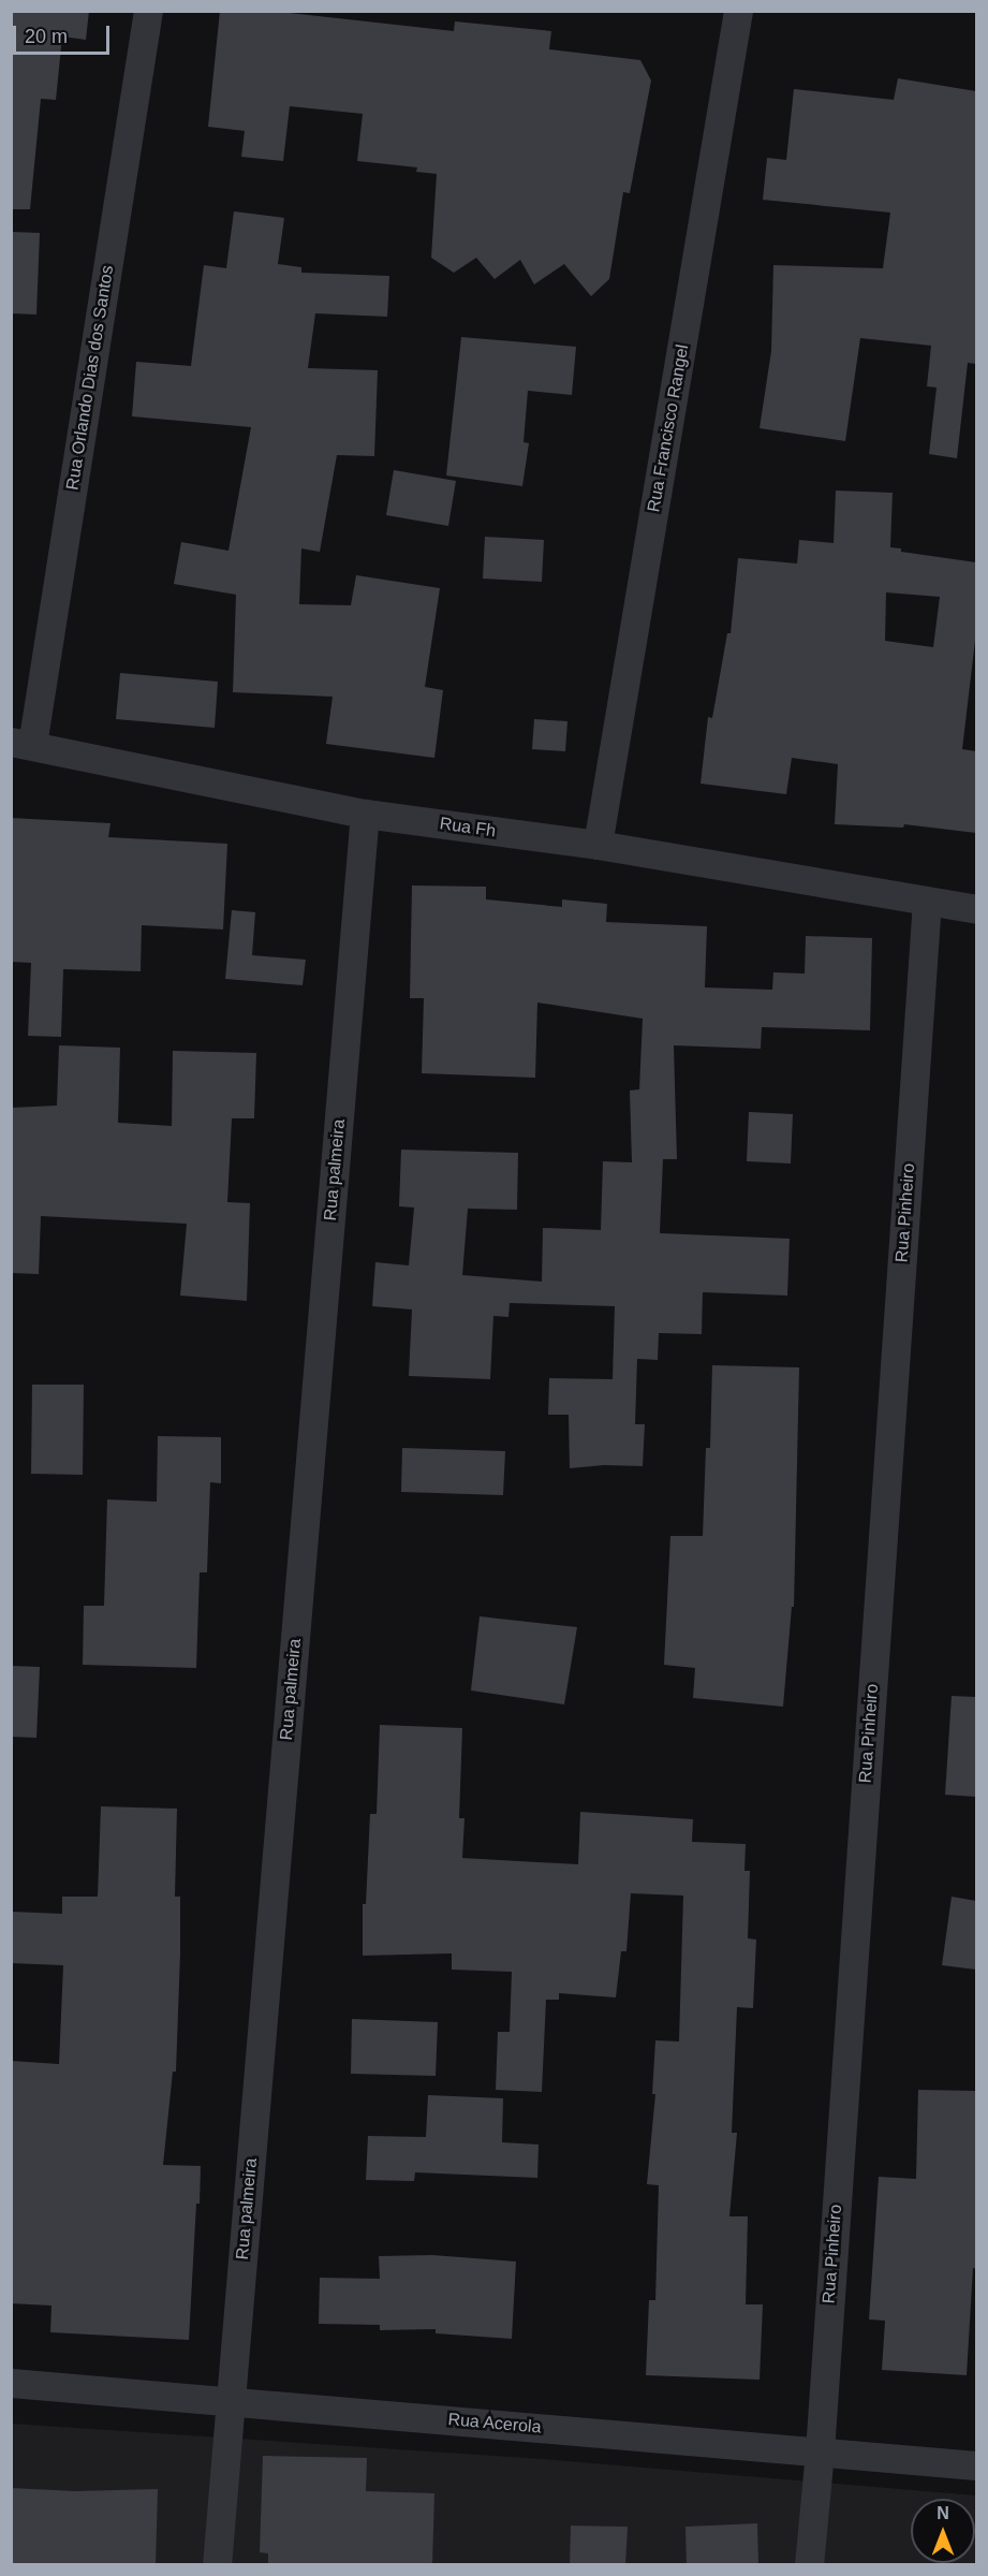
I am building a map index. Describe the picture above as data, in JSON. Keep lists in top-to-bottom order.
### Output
{
  "streets": {
    "street": [
      "Rua Orlando Dias dos Santos",
      "Rua Francisco Rangel",
      "Rua Fh",
      "Rua palmeira",
      "Rua Pinheiro",
      "Rua Acerola"
    ]
  },
  "crossings": [
    ["Rua Orlando Dias dos Santos", "Rua Fh"],
    ["Rua Francisco Rangel", "Rua Fh"],
    ["Rua Fh", "Rua palmeira"],
    ["Rua Fh", "Rua Pinheiro"],
    ["Rua palmeira", "Rua Acerola"],
    ["Rua Pinheiro", "Rua Acerola"]
  ],
  "scale_bar": "20 m",
  "north": "top"
}
